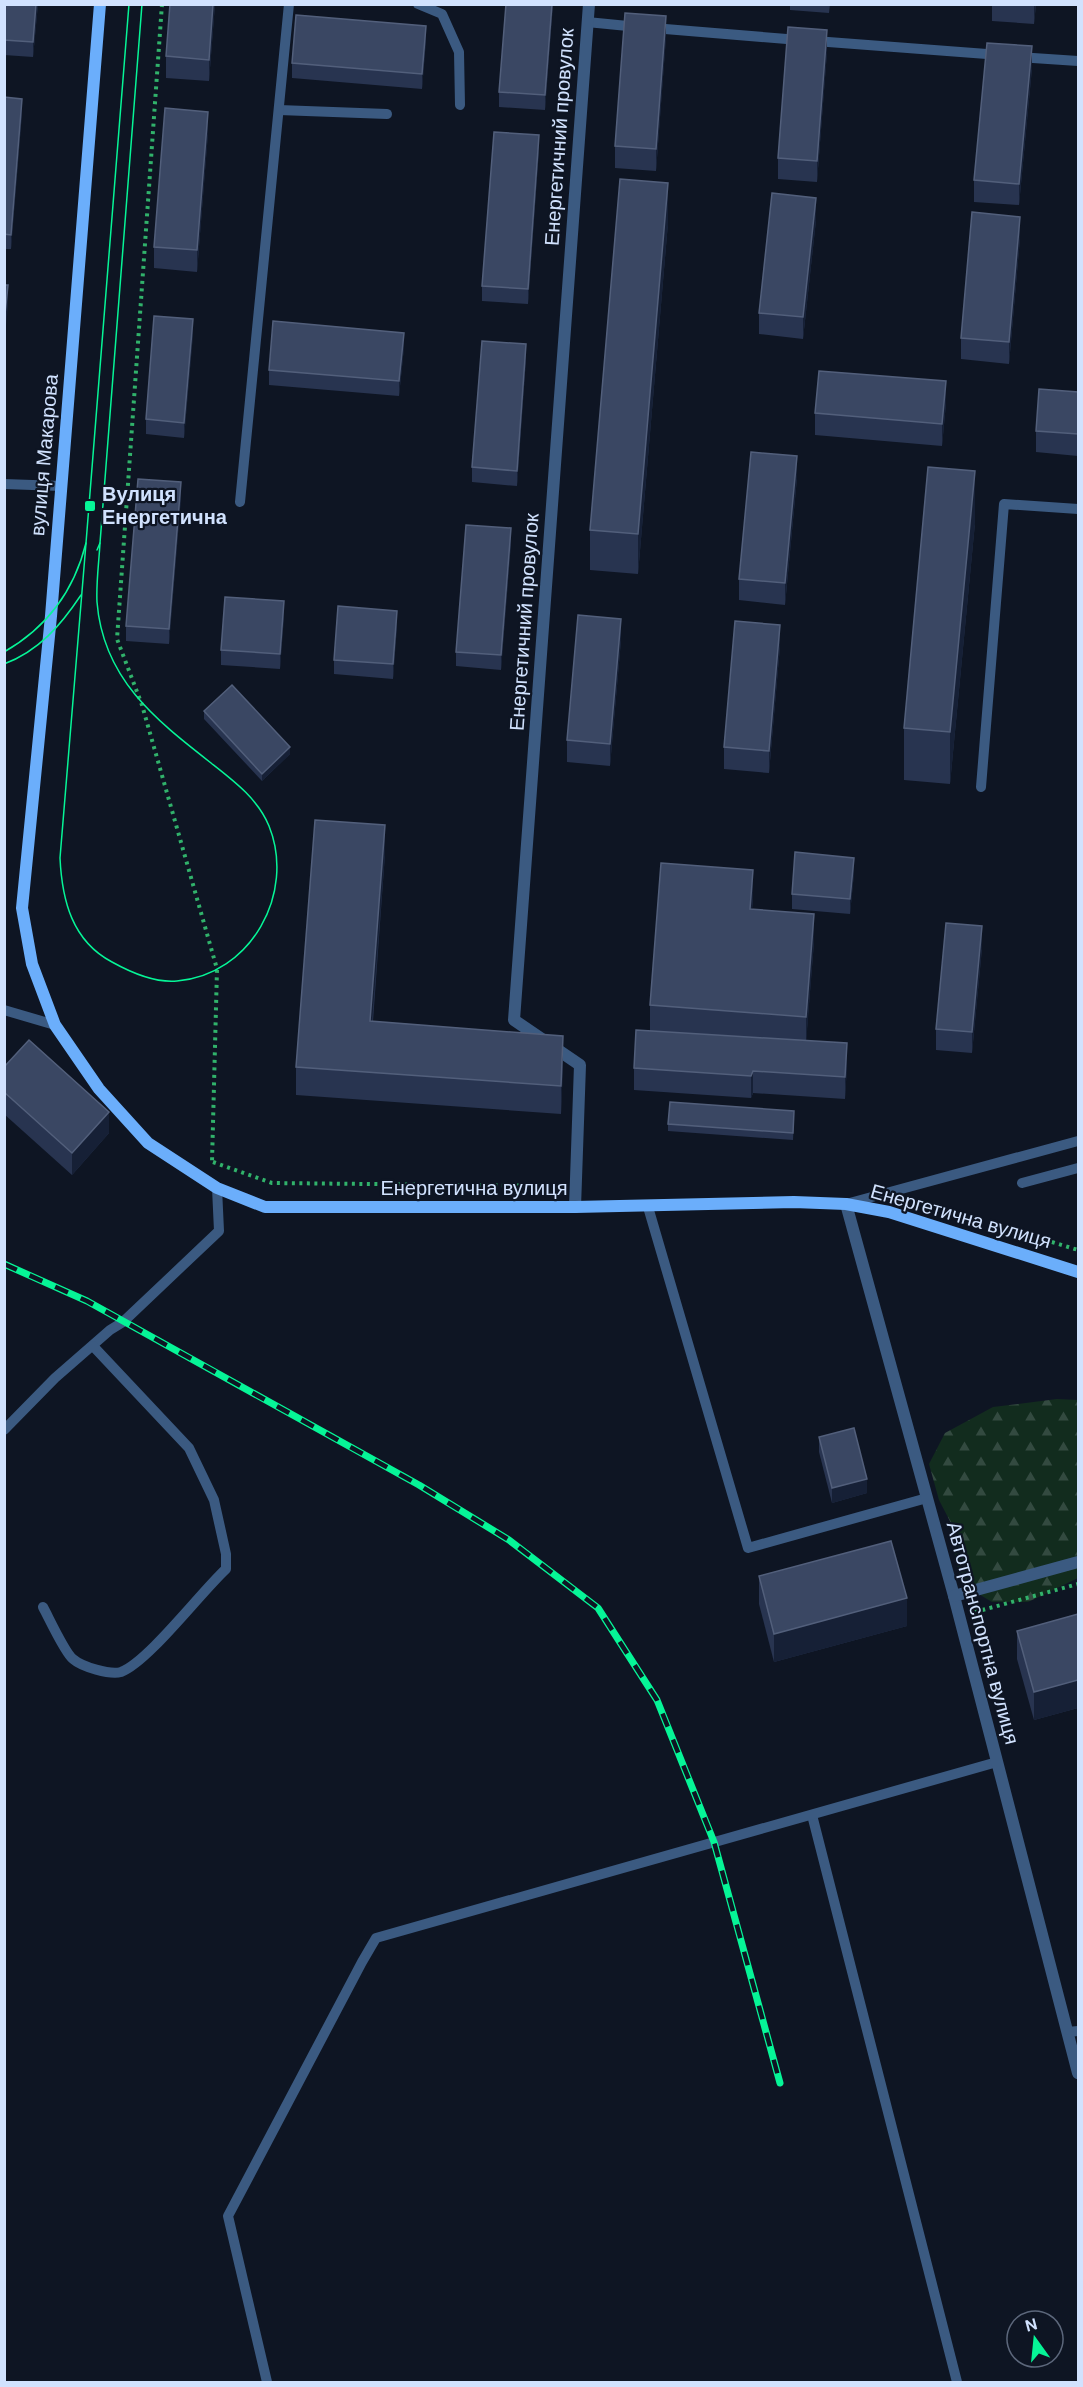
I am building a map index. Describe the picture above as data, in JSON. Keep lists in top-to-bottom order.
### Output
{
  "streets": {
    "main road": ["вулиця Макарова", "Енергетична вулиця"],
    "street": ["Енергетичний провулок", "Автотранспортна вулиця"]
  },
  "crossings": [
    ["Енергетичний провулок", "Енергетична вулиця"],
    ["вулиця Макарова", "Енергетична вулиця"],
    ["Енергетична вулиця", "Автотранспортна вулиця"]
  ],
  "places": {
    "transit": ["Вулиця Енергетична"]
  },
  "north": "top"
}
